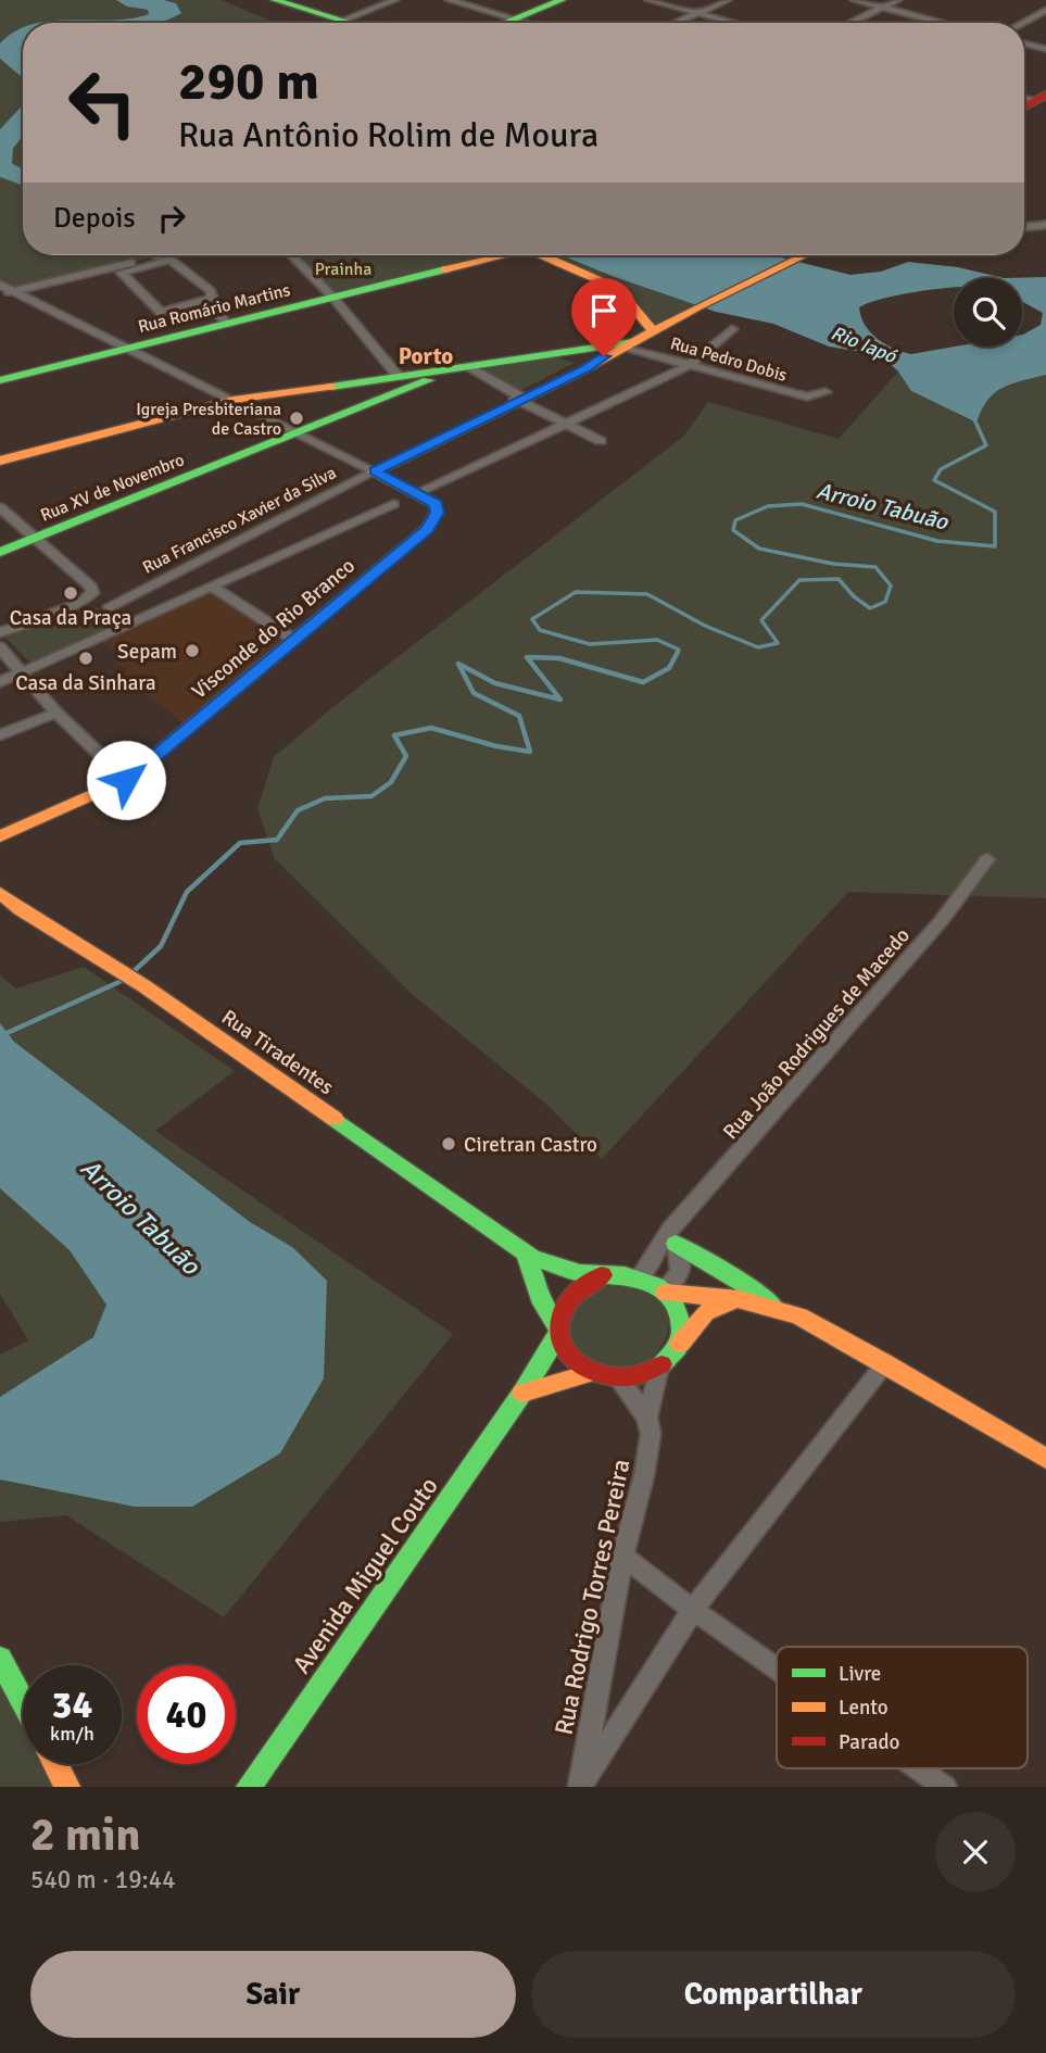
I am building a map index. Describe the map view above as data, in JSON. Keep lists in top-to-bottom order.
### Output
{
  "streets": {
    "street": [
      "Rua Romário Martins",
      "Rua Pedro Dobis",
      "Rua XV de Novembro",
      "Rua Francisco Xavier da Silva",
      "Visconde do Rio Branco",
      "Rua João Rodrigues de Macedo",
      "Rua Tiradentes",
      "Avenida Miguel Couto",
      "Rua Rodrigo Torres Pereira"
    ]
  },
  "crossings": [
    ["Rua XV de Novembro", "Rua Francisco Xavier da Silva"],
    ["Rua João Rodrigues de Macedo", "Rua Tiradentes"],
    ["Rua João Rodrigues de Macedo", "Avenida Miguel Couto"],
    ["Rua João Rodrigues de Macedo", "Rua Rodrigo Torres Pereira"],
    ["Rua Tiradentes", "Avenida Miguel Couto"],
    ["Rua Tiradentes", "Rua Rodrigo Torres Pereira"],
    ["Avenida Miguel Couto", "Rua Rodrigo Torres Pereira"]
  ],
  "districts": ["Porto"],
  "water": ["Rio Iapó", "Arroio Tabuão"],
  "parks": ["Prainha"],
  "places": [
    "Igreja Presbiteriana de Castro",
    "Casa da Praça",
    "Sepam",
    "Casa da Sinhara",
    "Ciretran Castro"
  ],
  "legend": ["Livre", "Lento", "Parado"],
  "page": {
    "turn": ["290 m", "Rua Antônio Rolim de Moura"],
    "then": "Depois",
    "speed": "34 km/h",
    "limit": "40",
    "heading": ["2 min", "540 m · 19:44"],
    "buttons": ["Sair", "Compartilhar"]
  }
}
